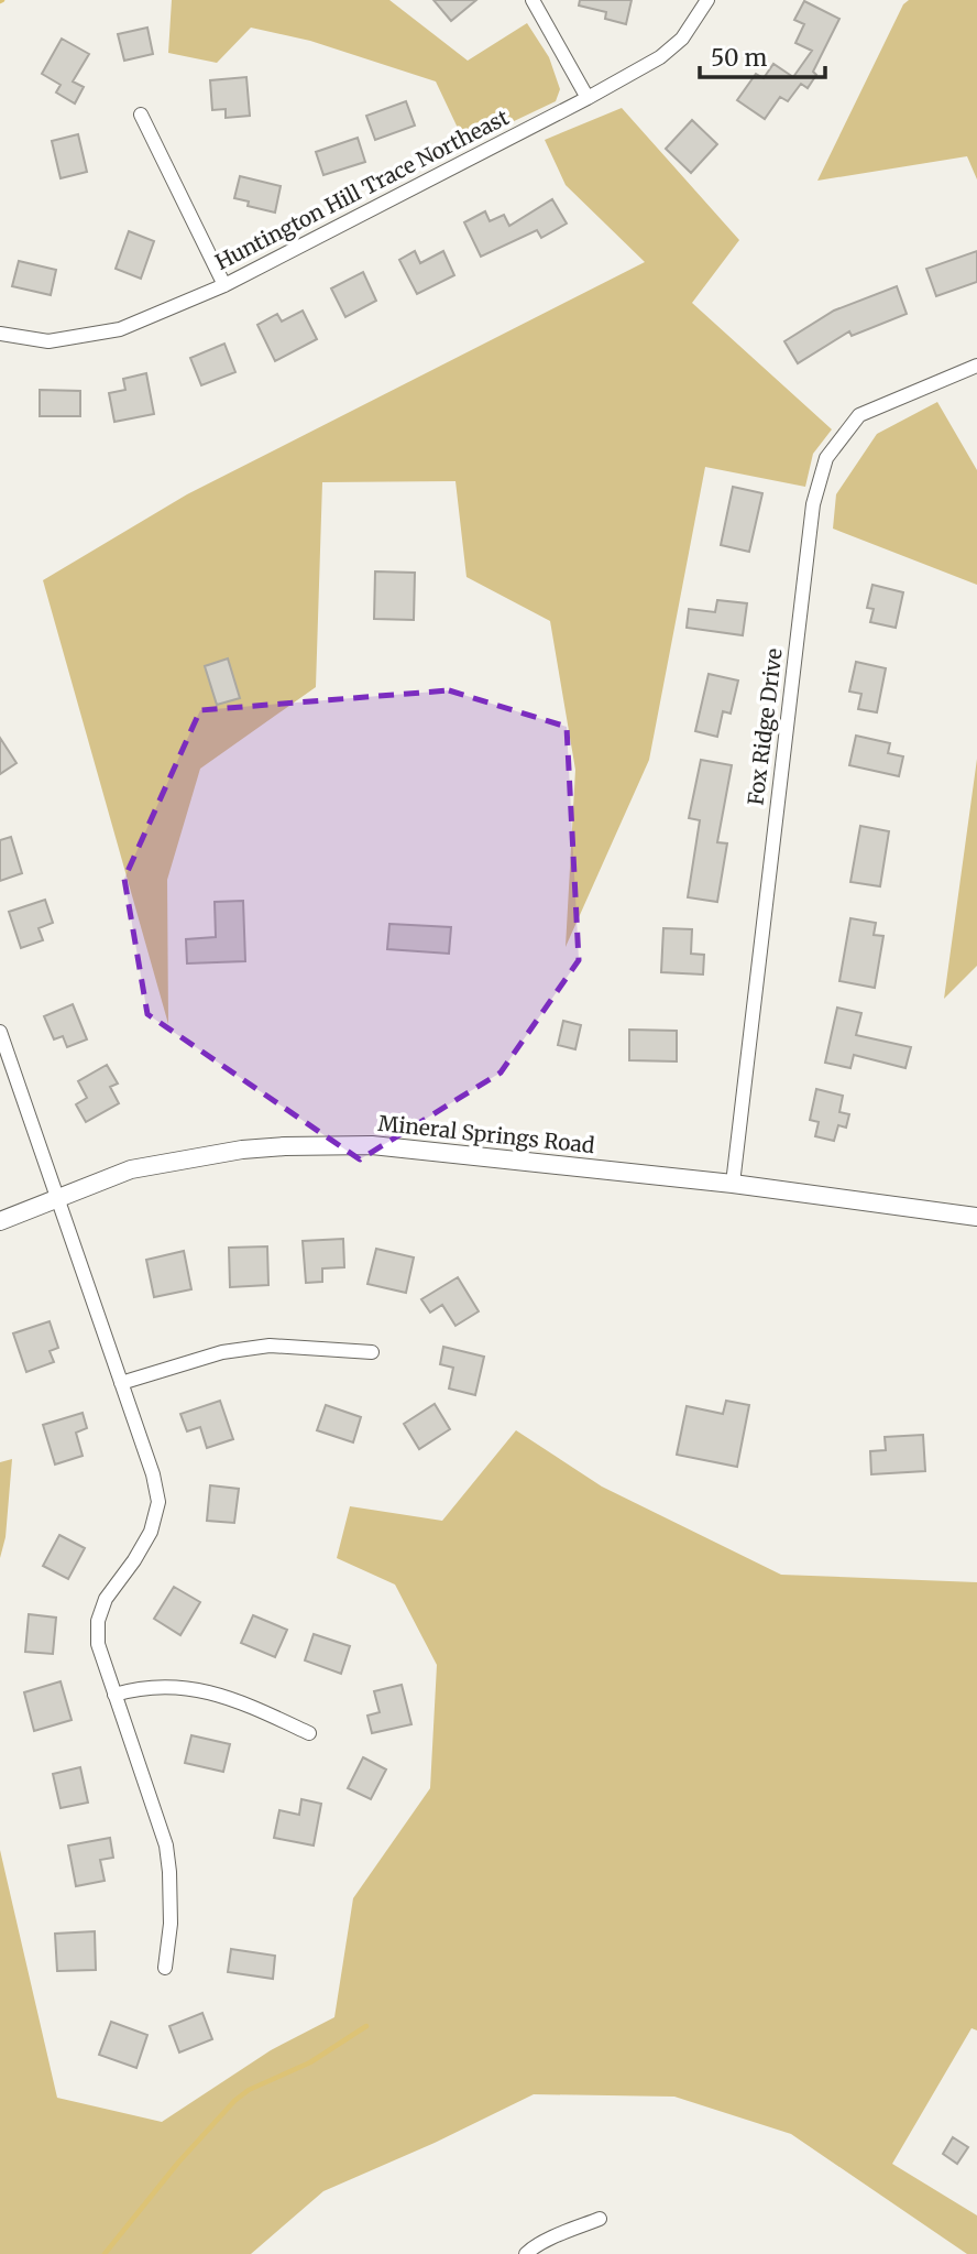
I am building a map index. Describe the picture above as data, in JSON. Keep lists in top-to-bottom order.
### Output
{
  "streets": {
    "street": ["Huntington Hill Trace Northeast", "Fox Ridge Drive", "Mineral Springs Road"]
  },
  "crossings": [
    ["Fox Ridge Drive", "Mineral Springs Road"]
  ],
  "scale_bar": "50 m"
}
